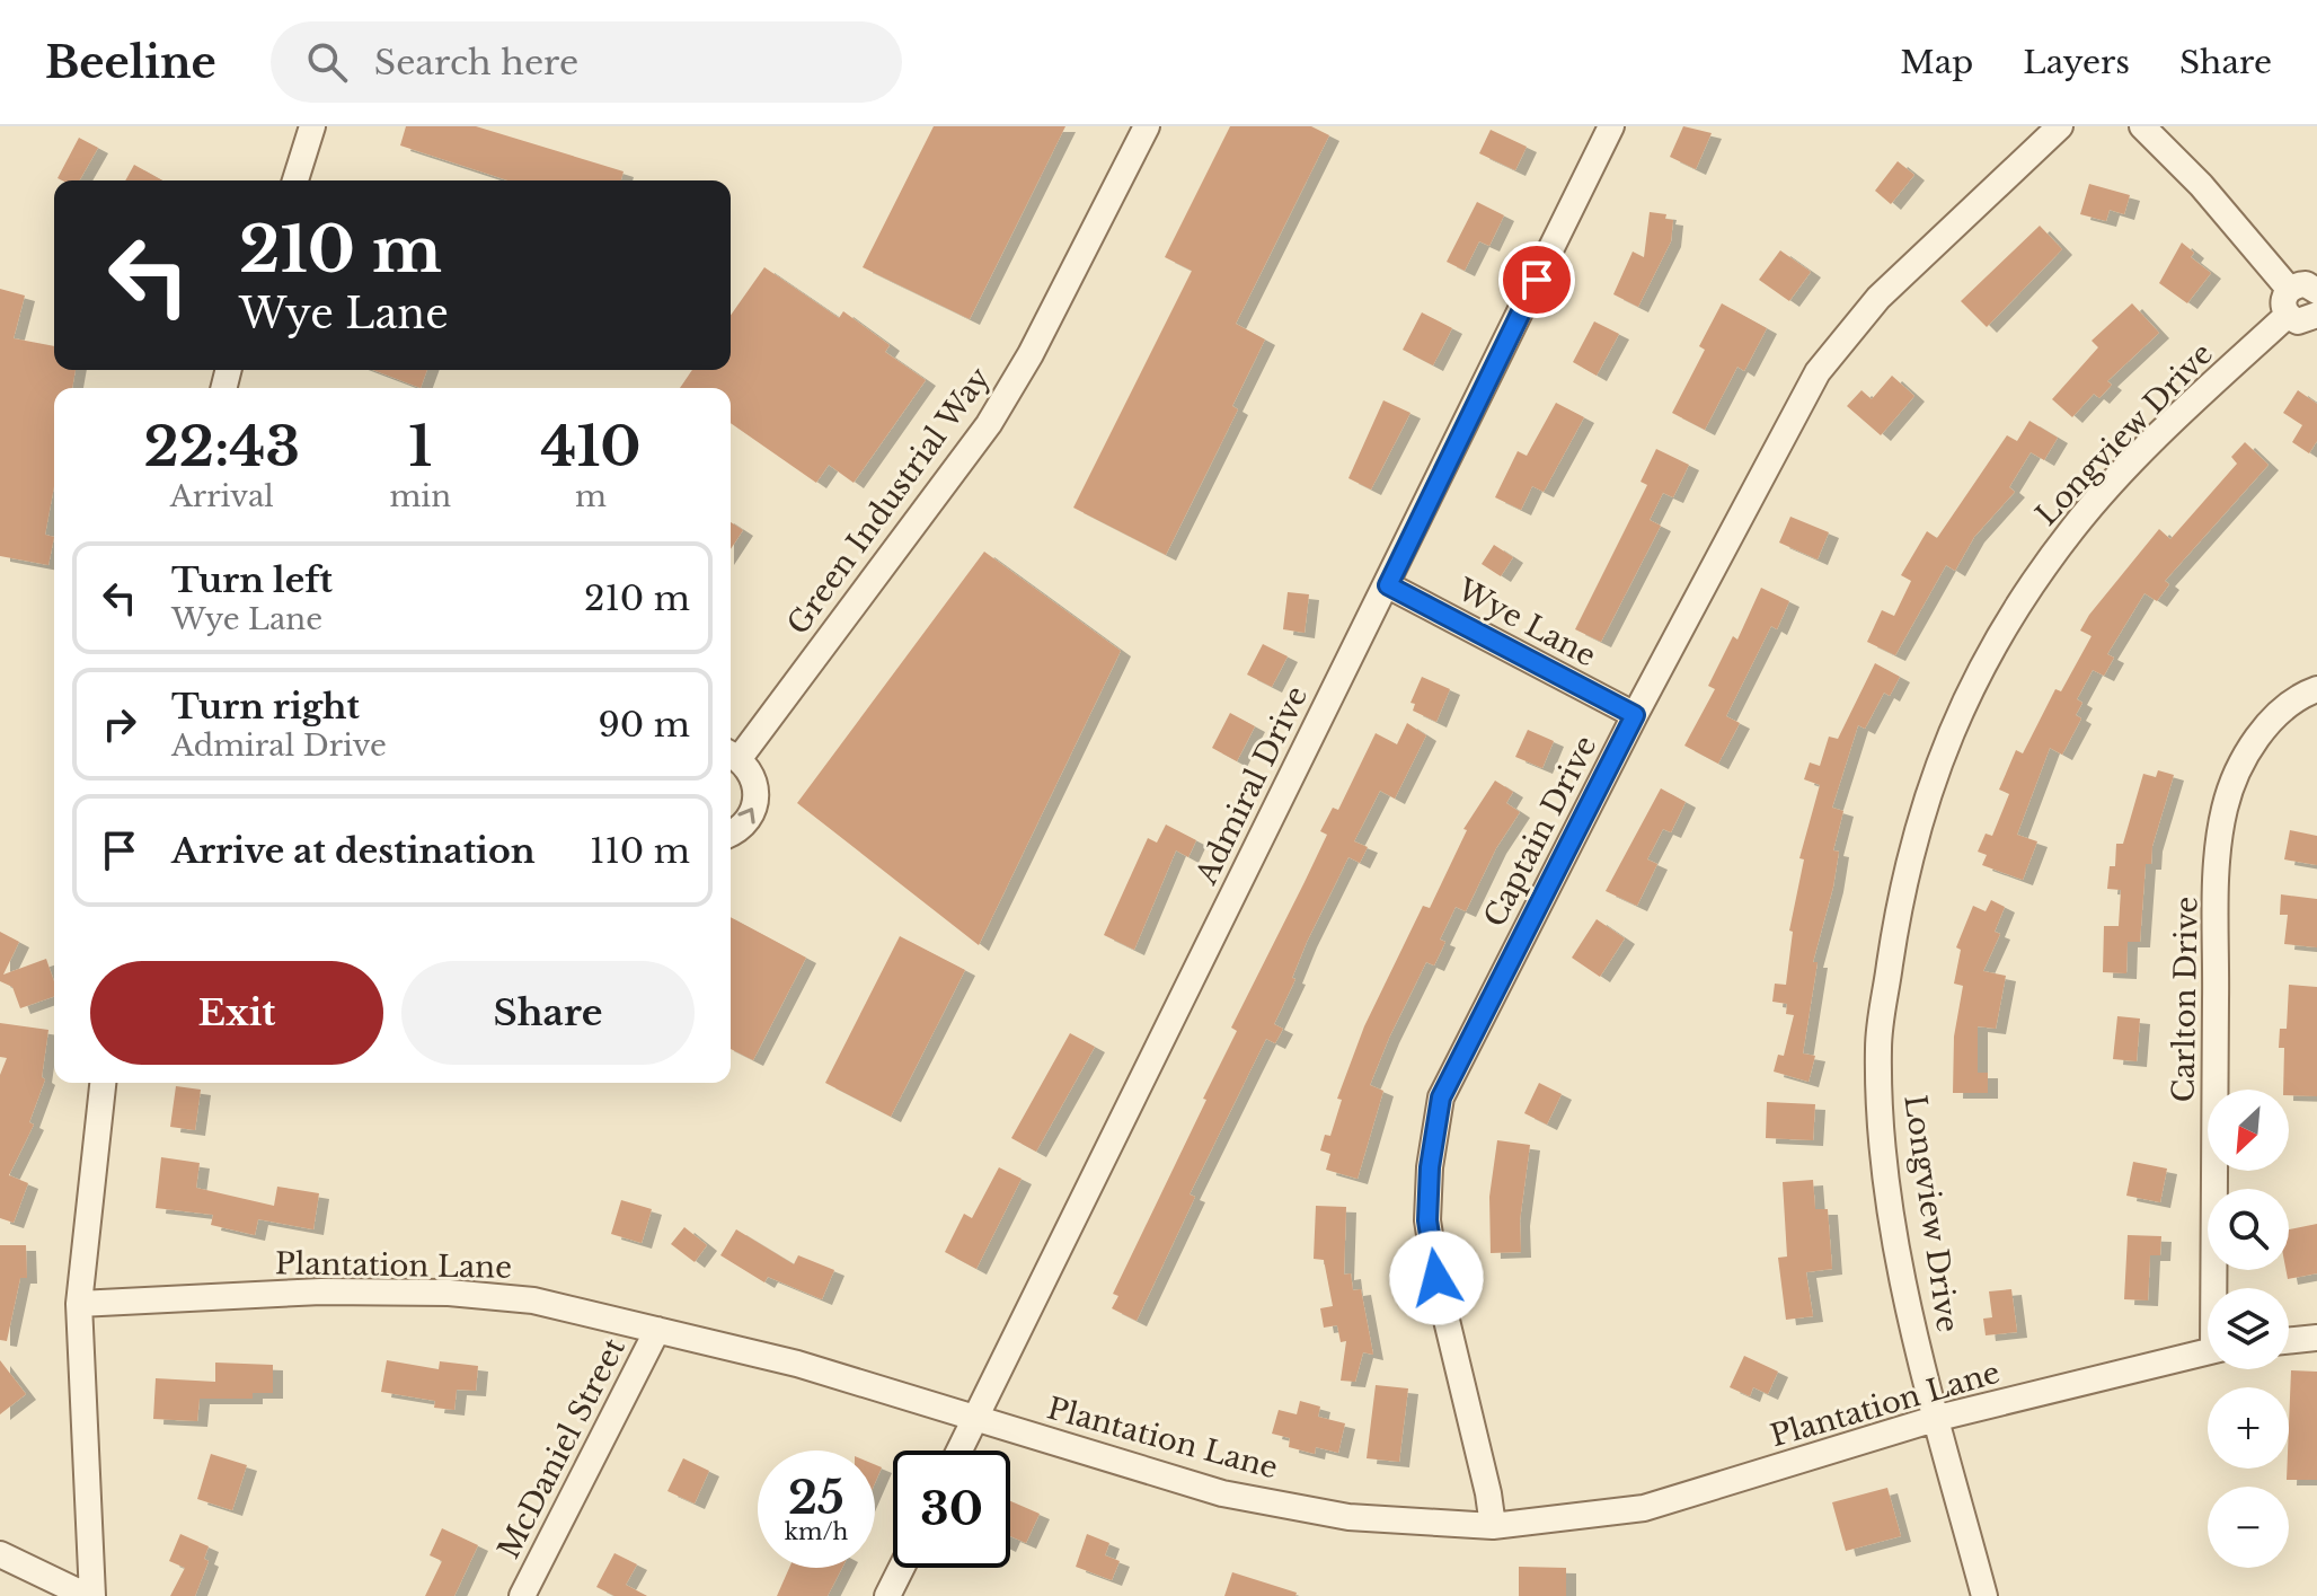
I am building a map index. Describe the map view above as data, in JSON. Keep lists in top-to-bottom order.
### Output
{
  "streets": {
    "street": [
      "Longview Drive",
      "Green Industrial Way",
      "Wye Lane",
      "Admiral Drive",
      "Captain Drive",
      "Carlton Drive",
      "Plantation Lane",
      "McDaniel Street"
    ]
  },
  "crossings": [
    ["Longview Drive", "Plantation Lane"],
    ["Wye Lane", "Admiral Drive"],
    ["Wye Lane", "Captain Drive"],
    ["Admiral Drive", "Plantation Lane"],
    ["Captain Drive", "Plantation Lane"],
    ["Plantation Lane", "McDaniel Street"]
  ],
  "north": "bottom left",
  "page": {
    "header": "Beeline",
    "search": "Search here",
    "nav": ["Map", "Layers", "Share"],
    "turn": ["210 m", "Wye Lane"],
    "eta": [
      "22:43",
      "Arrival",
      "1",
      "min",
      "410",
      "m"
    ],
    "list": [
      {
        "name": "Turn left",
        "note": "Wye Lane",
        "value": "210 m"
      },
      {
        "name": "Turn right",
        "note": "Admiral Drive",
        "value": "90 m"
      },
      {
        "name": "Arrive at destination",
        "value": "110 m"
      }
    ],
    "buttons": ["Exit", "Share"],
    "map_buttons": ["+", "−"],
    "speed": "25 km/h",
    "limit": "30"
  }
}
